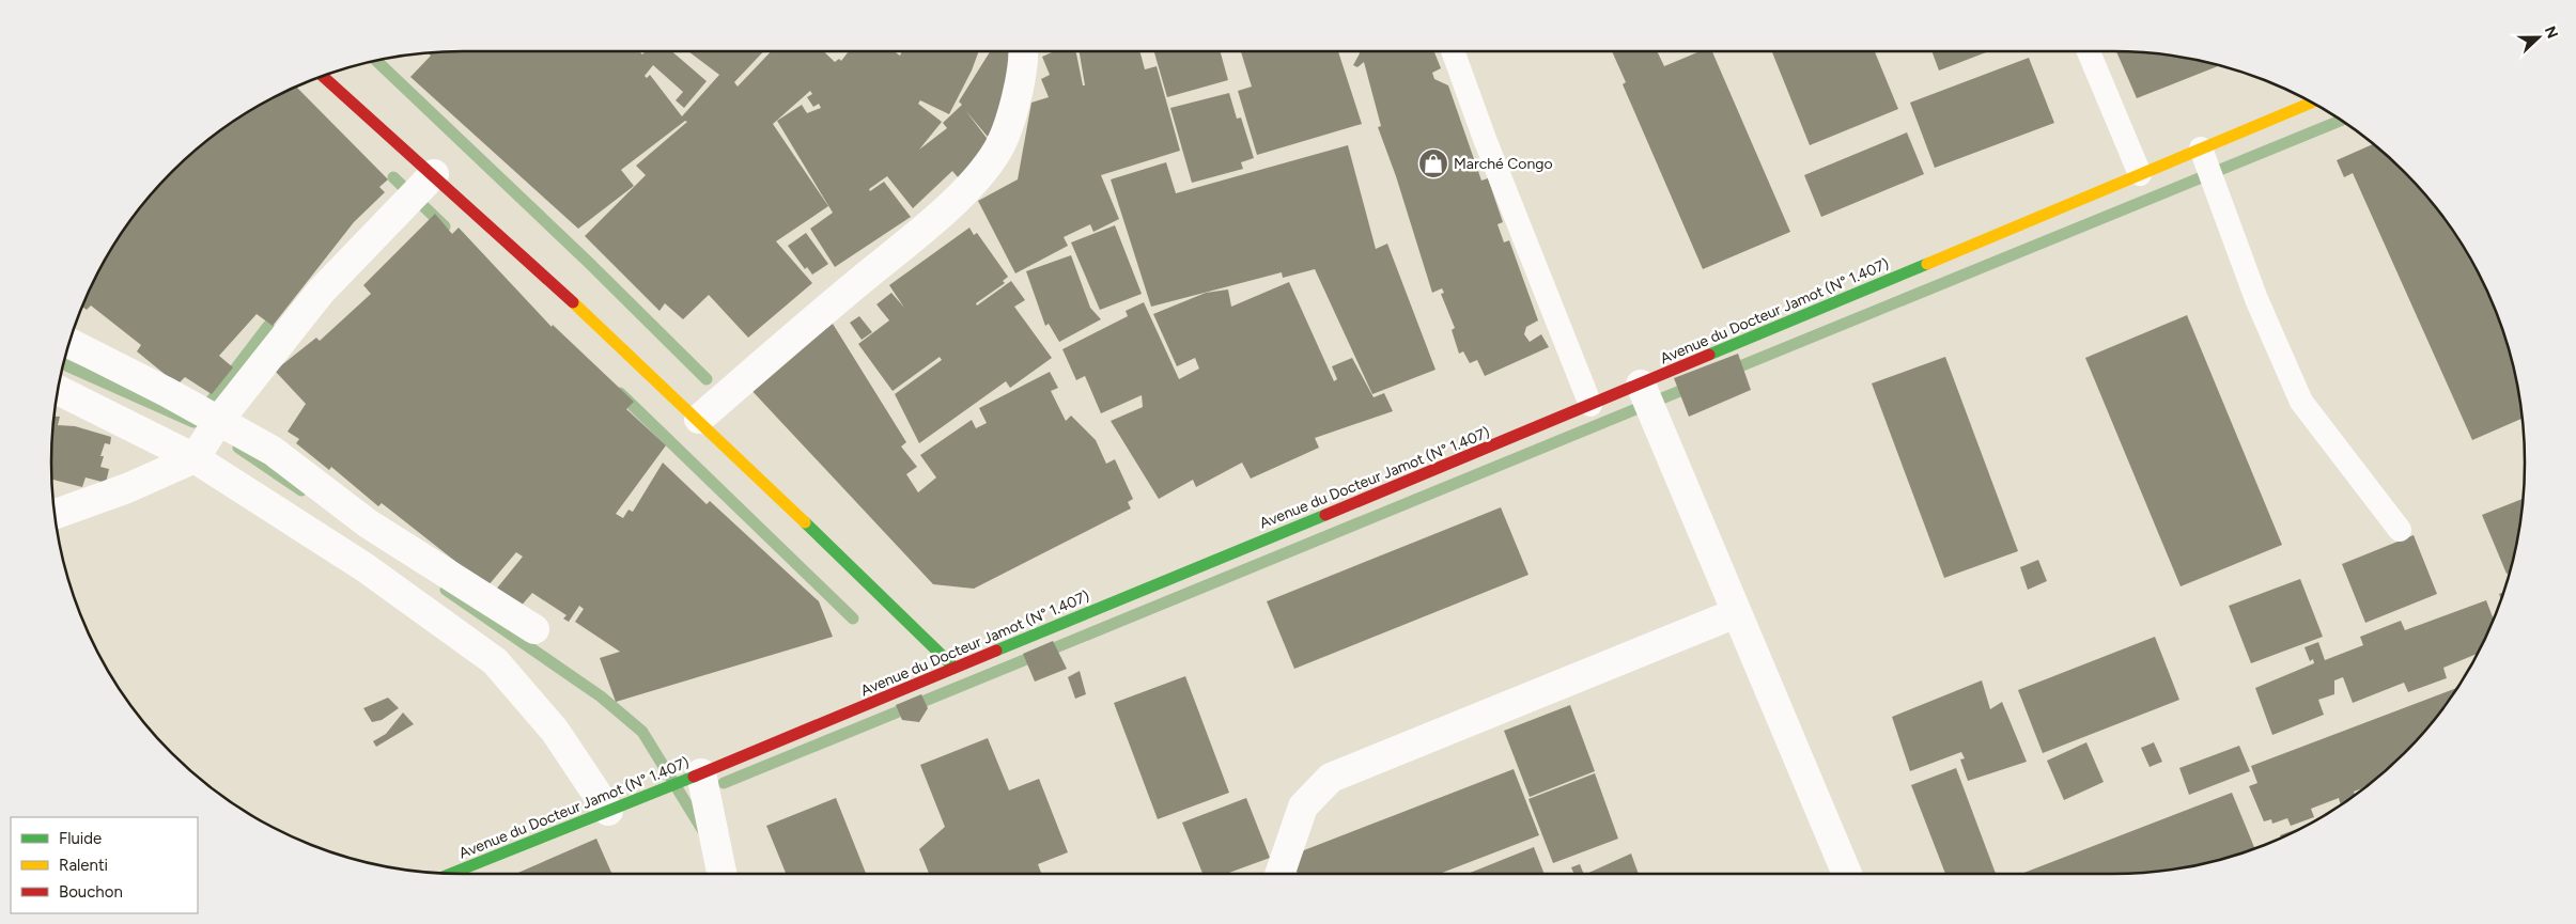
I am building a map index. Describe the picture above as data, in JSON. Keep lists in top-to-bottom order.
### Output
{
  "streets": {
    "main road": ["Avenue du Docteur Jamot (N° 1.407)"]
  },
  "places": {
    "shop": ["Marché Congo"]
  },
  "legend": ["Fluide", "Ralenti", "Bouchon"],
  "north": "right"
}
